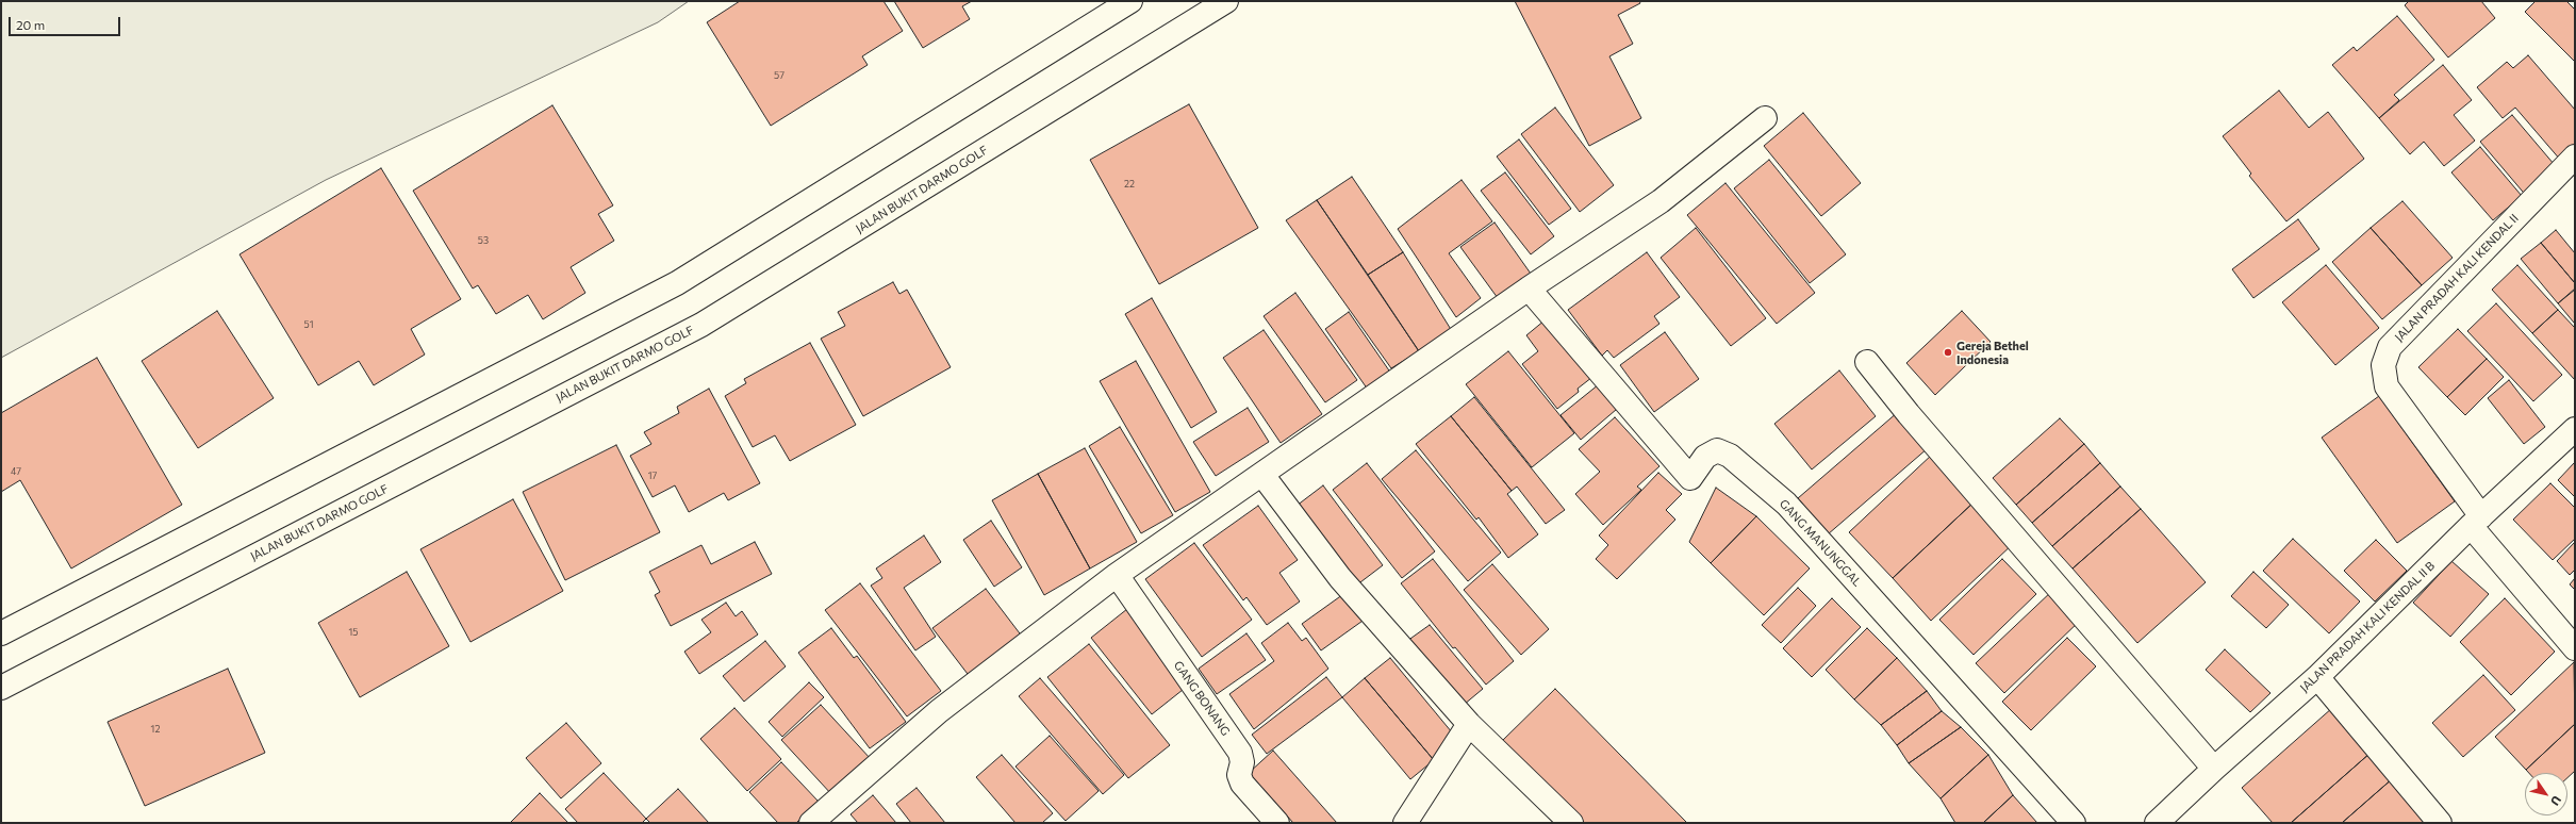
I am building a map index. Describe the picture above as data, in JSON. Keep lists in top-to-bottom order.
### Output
{
  "streets": {
    "street": [
      "JALAN BUKIT DARMO GOLF",
      "JALAN PRADAH KALI KENDAL II",
      "GANG MANUNGGAL",
      "JALAN PRADAH KALI KENDAL II B",
      "GANG BONANG"
    ]
  },
  "crossings": [
    ["JALAN PRADAH KALI KENDAL II", "JALAN PRADAH KALI KENDAL II B"]
  ],
  "places": ["Gereja Bethel Indonesia"],
  "house_numbers": [
    "57",
    "22",
    "53",
    "51",
    "47",
    "17",
    "15",
    "12"
  ],
  "scale_bar": "20 m",
  "north": "bottom right"
}
